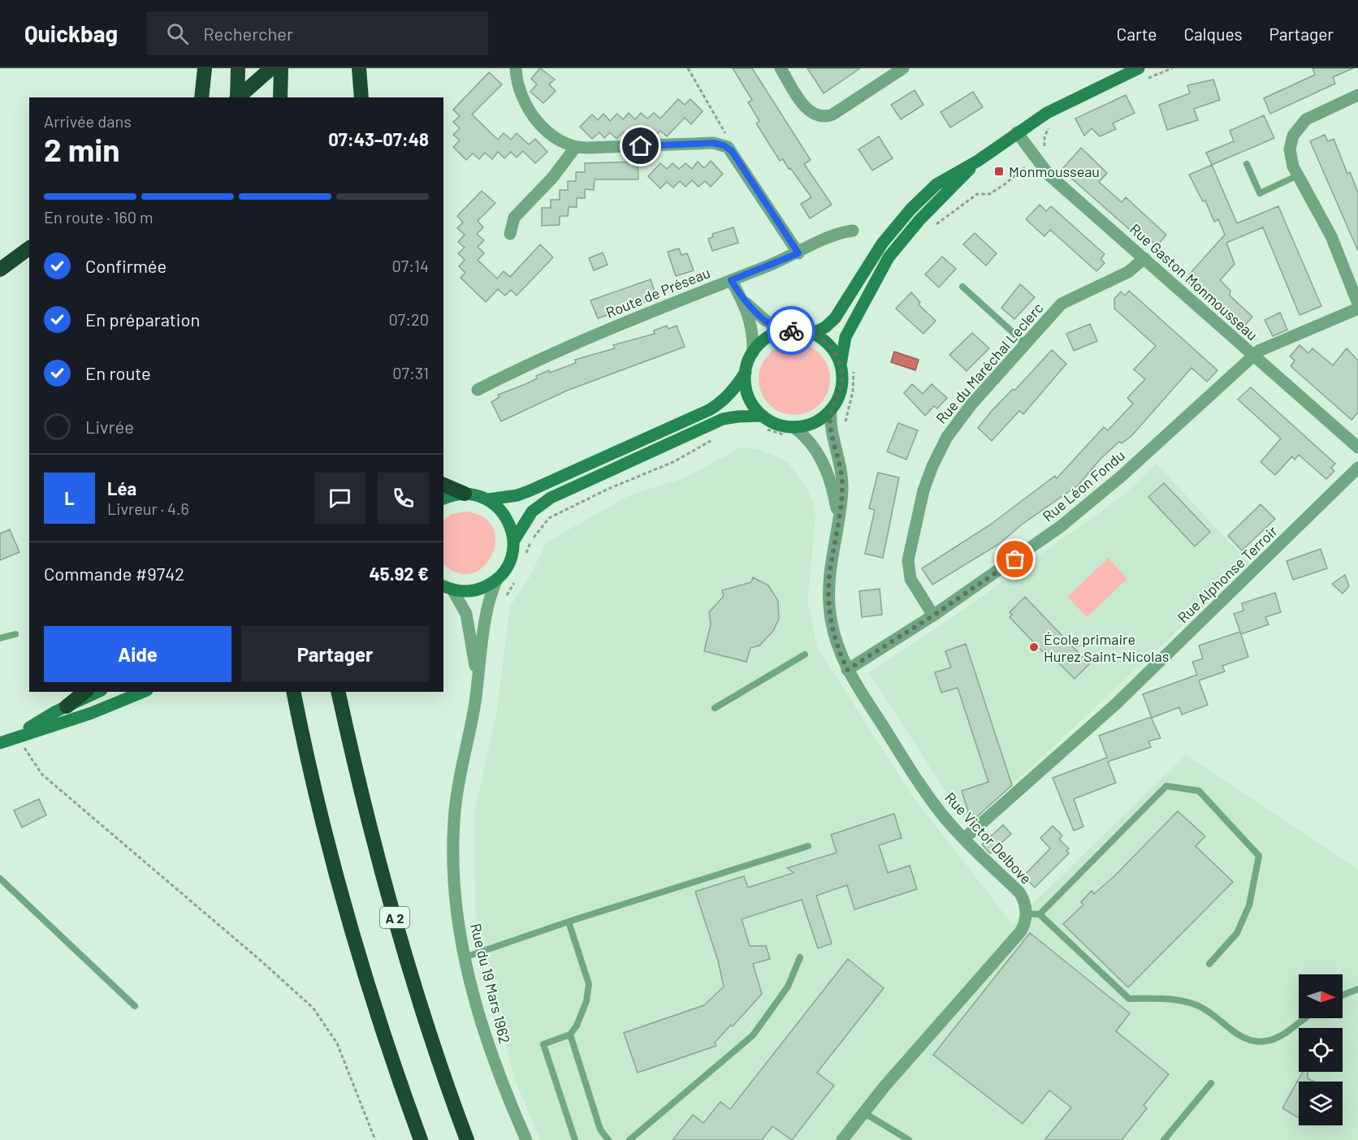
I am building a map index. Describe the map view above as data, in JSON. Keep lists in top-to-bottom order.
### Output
{
  "streets": {
    "highway": ["A 2"],
    "street": [
      "Rue Gaston Monmousseau",
      "Route de Préseau",
      "Rue du Maréchal Leclerc",
      "Rue Léon Fondu",
      "Rue Alphonse Terroir",
      "Rue Victor Delbove",
      "Rue du 19 Mars 1962"
    ]
  },
  "crossings": [
    ["Rue Gaston Monmousseau", "Rue du Maréchal Leclerc"],
    ["Rue Gaston Monmousseau", "Rue Léon Fondu"],
    ["Rue du Maréchal Leclerc", "Rue Léon Fondu"],
    ["Rue Léon Fondu", "Rue Victor Delbove"],
    ["Rue Alphonse Terroir", "Rue Victor Delbove"]
  ],
  "places": {
    "transit": ["Monmousseau"],
    "other": ["École primaire Hurez Saint-Nicolas"]
  },
  "north": "right",
  "page": {
    "header": "Quickbag",
    "search": "Rechercher",
    "nav": ["Carte", "Calques", "Partager"],
    "heading": ["2 min", "Arrivée dans", "07:43–07:48"],
    "panel": [
      "Léa",
      "Livreur · 4.6",
      "Commande #9742",
      "45.92 €"
    ],
    "bar": "En route · 160 m",
    "list": [
      ["Confirmée", "07:14"],
      ["En préparation", "07:20"],
      ["En route", "07:31"],
      "Livrée"
    ],
    "round": "L",
    "buttons": ["Aide", "Partager"]
  }
}
